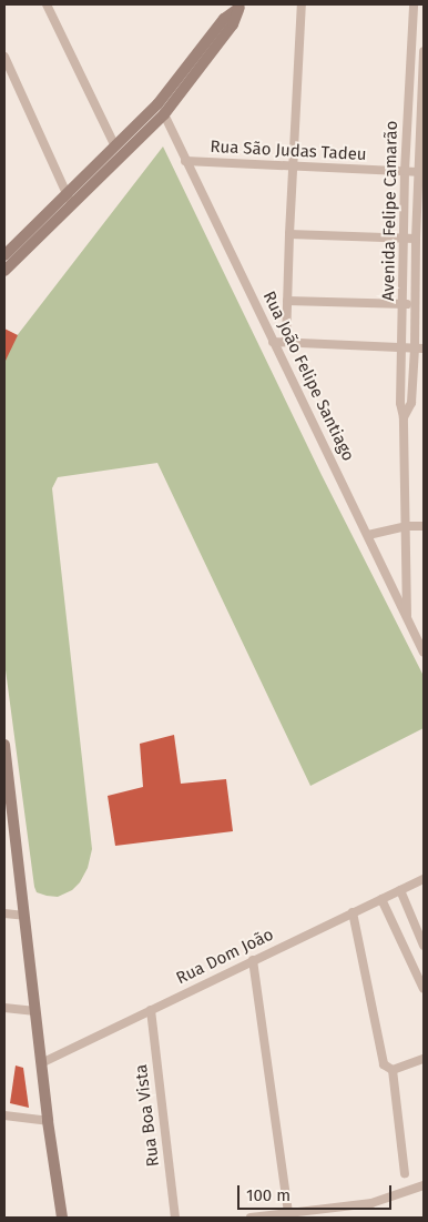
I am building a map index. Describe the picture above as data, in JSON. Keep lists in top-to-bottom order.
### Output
{
  "streets": {
    "street": [
      "Rua São Judas Tadeu",
      "Avenida Felipe Camarão",
      "Rua João Felipe Santiago",
      "Rua Dom João",
      "Rua Boa Vista"
    ]
  },
  "crossings": [
    ["Rua São Judas Tadeu", "Avenida Felipe Camarão"],
    ["Rua São Judas Tadeu", "Rua João Felipe Santiago"],
    ["Avenida Felipe Camarão", "Rua João Felipe Santiago"],
    ["Rua Dom João", "Rua Boa Vista"]
  ],
  "scale_bar": "100 m"
}
